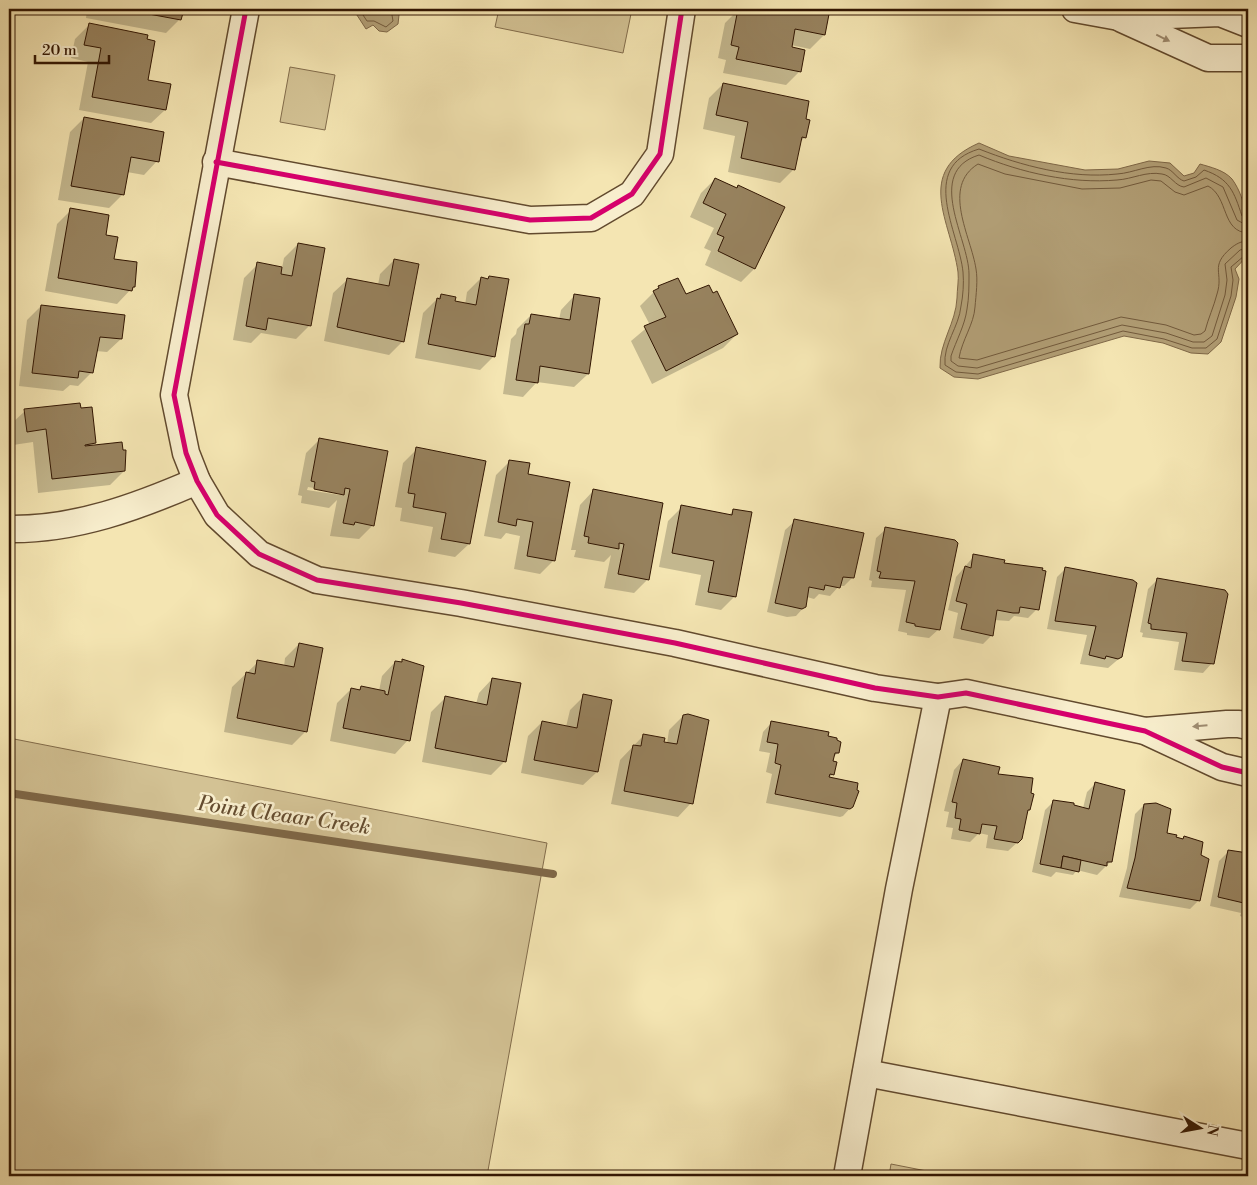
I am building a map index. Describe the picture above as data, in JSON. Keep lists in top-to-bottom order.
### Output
{
  "water": ["Point Cleaar Creek"],
  "scale_bar": "20 m",
  "north": "right"
}
